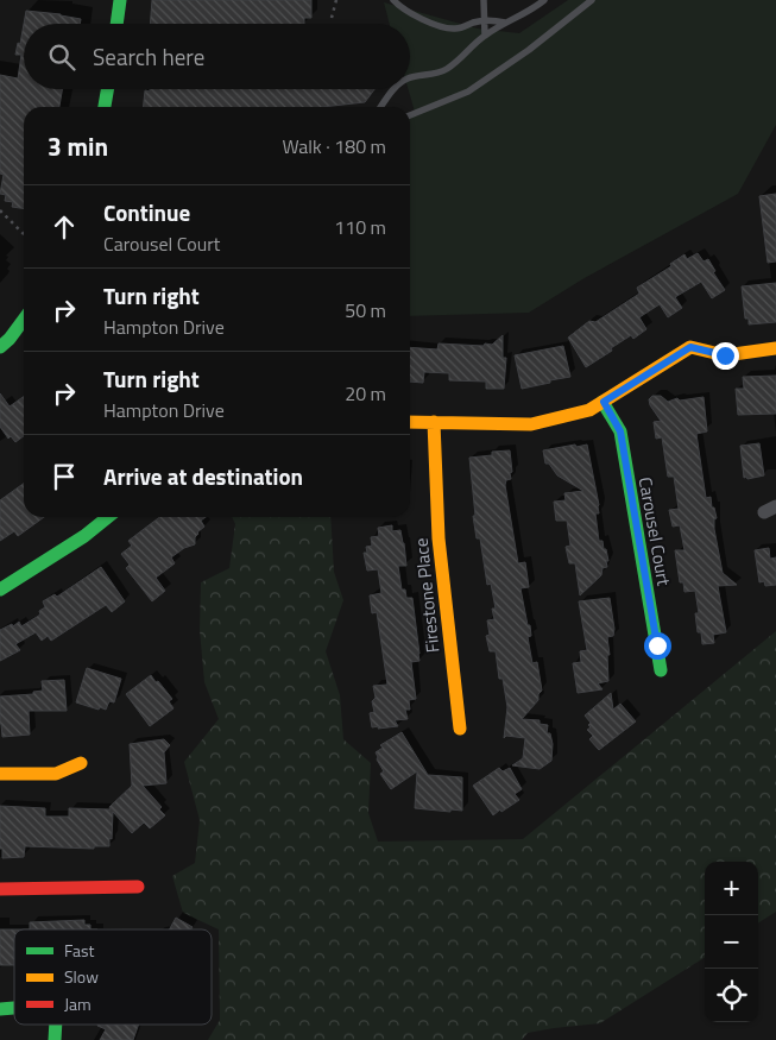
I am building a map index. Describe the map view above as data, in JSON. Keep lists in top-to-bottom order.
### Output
{
  "streets": {
    "street": ["Carousel Court", "Firestone Place"]
  },
  "legend": ["Fast", "Slow", "Jam"],
  "page": {
    "search": "Search here",
    "heading": ["3 min", "Walk · 180 m"],
    "list": [
      ["Continue", "Carousel Court", "110 m"],
      ["Turn right", "Hampton Drive", "50 m"],
      ["Turn right", "Hampton Drive", "20 m"],
      "Arrive at destination"
    ],
    "map_buttons": ["+", "−"]
  }
}
